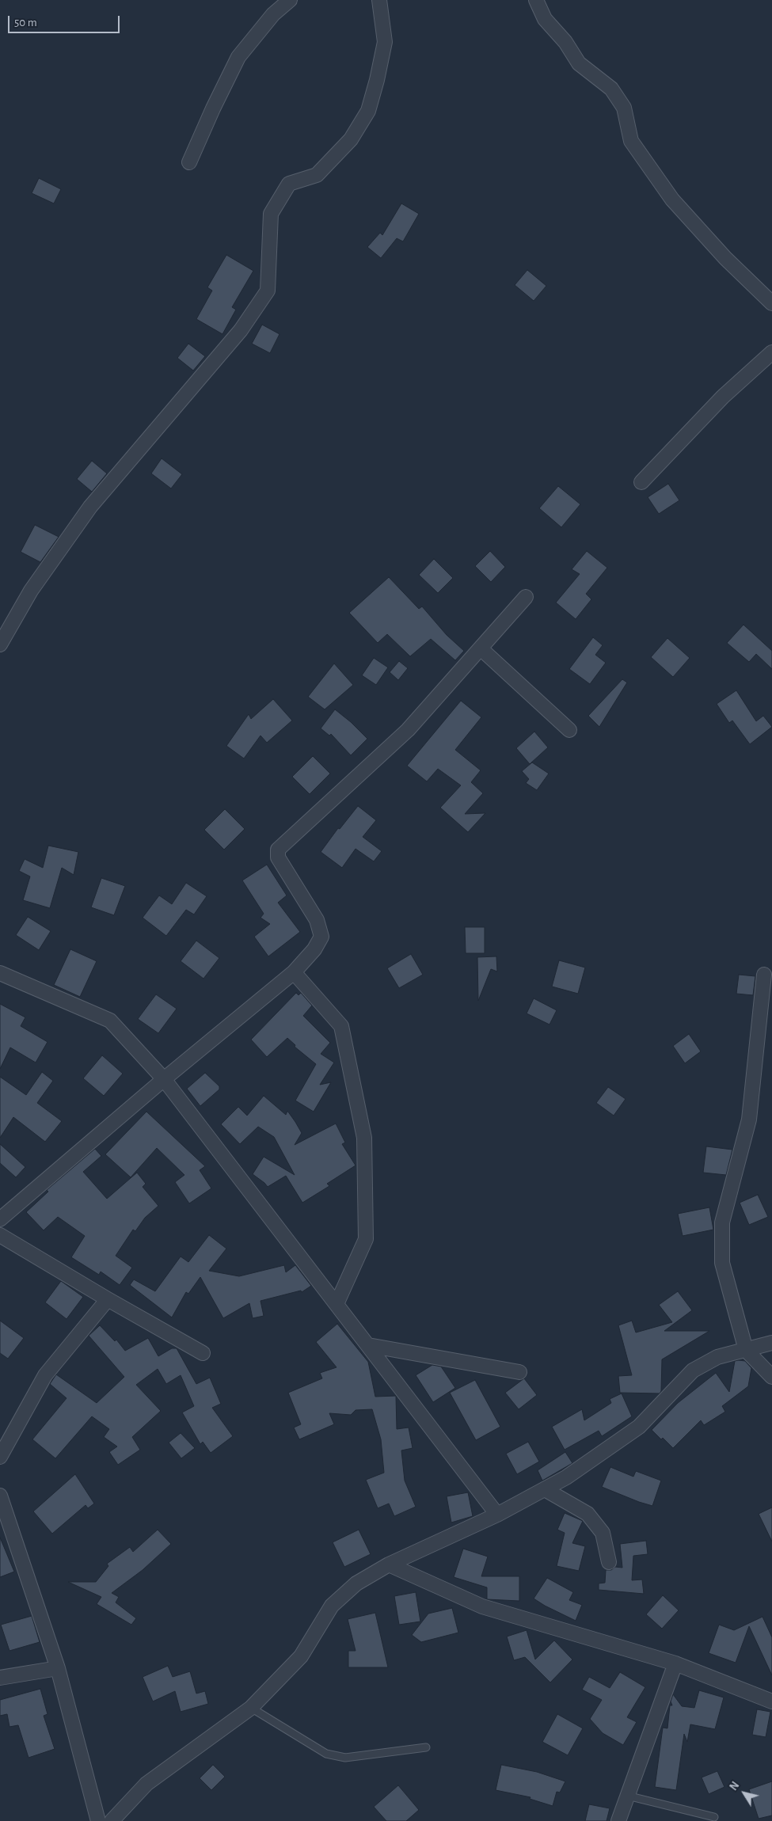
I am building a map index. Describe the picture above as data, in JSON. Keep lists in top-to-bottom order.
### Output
{
  "scale_bar": "50 m",
  "north": "top left"
}
